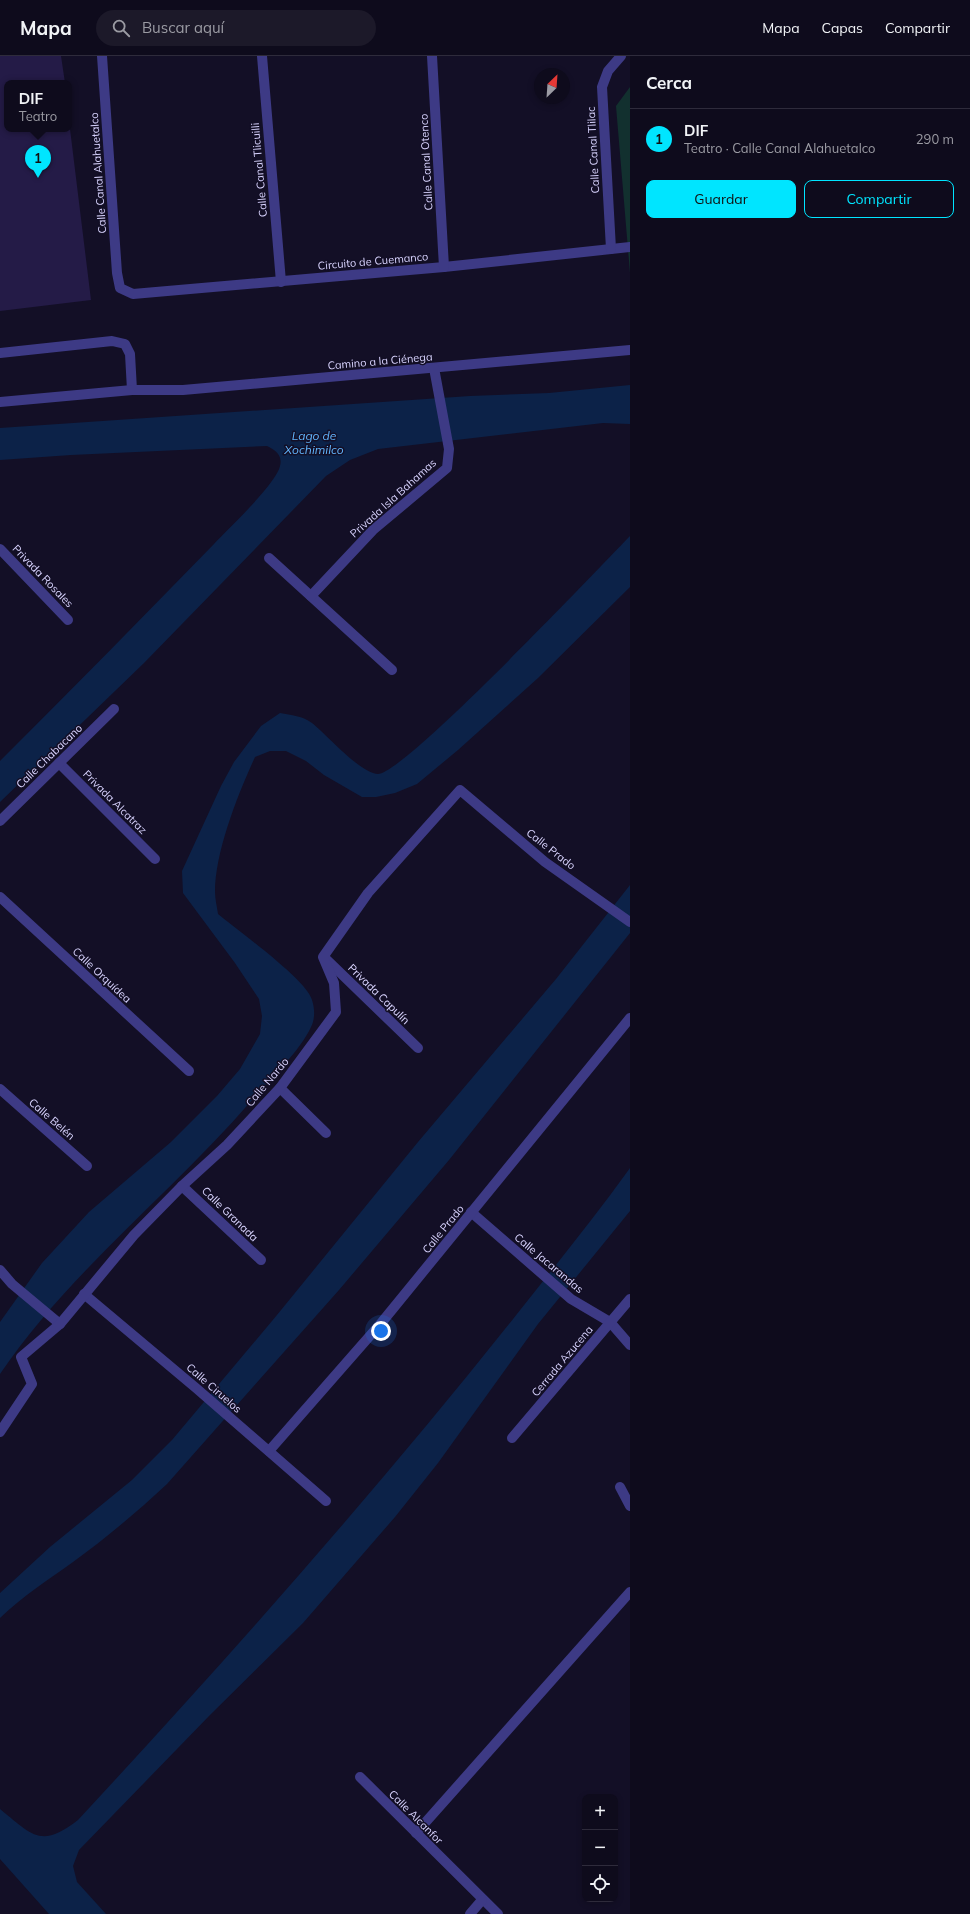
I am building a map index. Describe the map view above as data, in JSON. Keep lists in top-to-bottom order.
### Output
{
  "streets": {
    "street": [
      "Calle Canal Tlilac",
      "Calle Canal Otenco",
      "Calle Canal Tlicuilli",
      "Calle Canal Alahuetalco",
      "Circuito de Cuemanco",
      "Camino a la Ciénega",
      "Privada Isla Bahamas",
      "Privada Rosales",
      "Calle Chabacano",
      "Privada Alcatraz",
      "Calle Prado",
      "Calle Orquídea",
      "Privada Capulín",
      "Calle Nardo",
      "Calle Belén",
      "Calle Granada",
      "Calle Jacarandas",
      "Cerrada Azucena",
      "Calle Ciruelos",
      "Calle Alcanfor"
    ]
  },
  "crossings": [
    ["Calle Canal Tlilac", "Circuito de Cuemanco"],
    ["Calle Canal Otenco", "Circuito de Cuemanco"],
    ["Calle Canal Tlicuilli", "Circuito de Cuemanco"],
    ["Calle Canal Alahuetalco", "Circuito de Cuemanco"],
    ["Camino a la Ciénega", "Privada Isla Bahamas"],
    ["Calle Chabacano", "Privada Alcatraz"],
    ["Calle Prado", "Privada Capulín"],
    ["Calle Prado", "Calle Nardo"],
    ["Calle Prado", "Calle Jacarandas"],
    ["Calle Prado", "Calle Ciruelos"],
    ["Privada Capulín", "Calle Nardo"],
    ["Calle Nardo", "Calle Granada"],
    ["Calle Nardo", "Calle Ciruelos"],
    ["Calle Jacarandas", "Cerrada Azucena"]
  ],
  "water": ["Lago de Xochimilco"],
  "north": "top right",
  "page": {
    "header": "Mapa",
    "search": "Buscar aquí",
    "nav": ["Mapa", "Capas", "Compartir"],
    "heading": "Cerca",
    "popup": ["DIF", "Teatro"],
    "list": [
      {
        "mark": "1",
        "name": "DIF",
        "note": "Teatro · Calle Canal Alahuetalco",
        "value": "290 m"
      }
    ],
    "pins": "1",
    "buttons": ["Guardar", "Compartir"],
    "map_buttons": ["+", "−"]
  }
}
